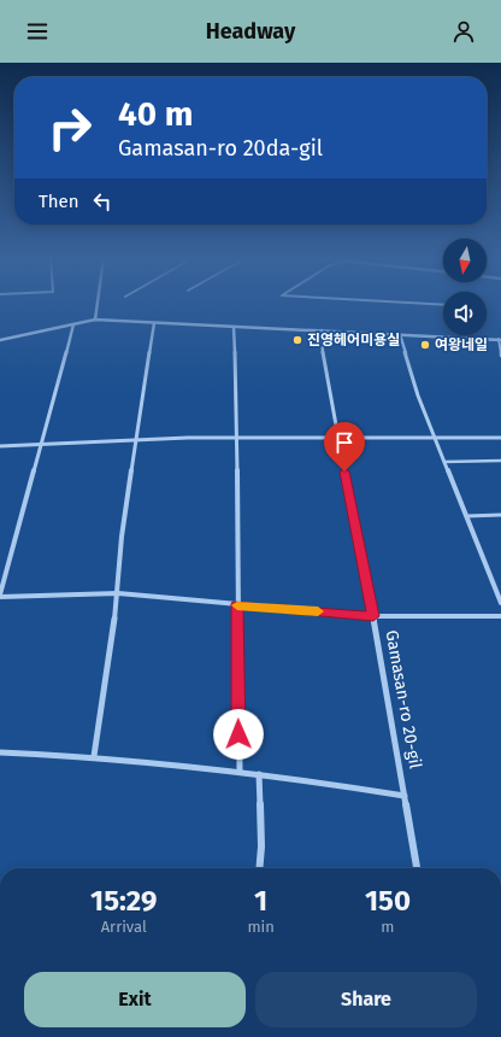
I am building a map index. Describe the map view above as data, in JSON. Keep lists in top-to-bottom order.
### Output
{
  "streets": {
    "street": ["Gamasan-ro 20-gil"]
  },
  "places": ["진영헤어미용실", "여왕네일"],
  "north": "bottom",
  "page": {
    "header": "Headway",
    "turn": ["40 m", "Gamasan-ro 20da-gil"],
    "then": "Then",
    "eta": [
      "15:29",
      "Arrival",
      "1",
      "min",
      "150",
      "m"
    ],
    "buttons": ["Exit", "Share"]
  }
}
